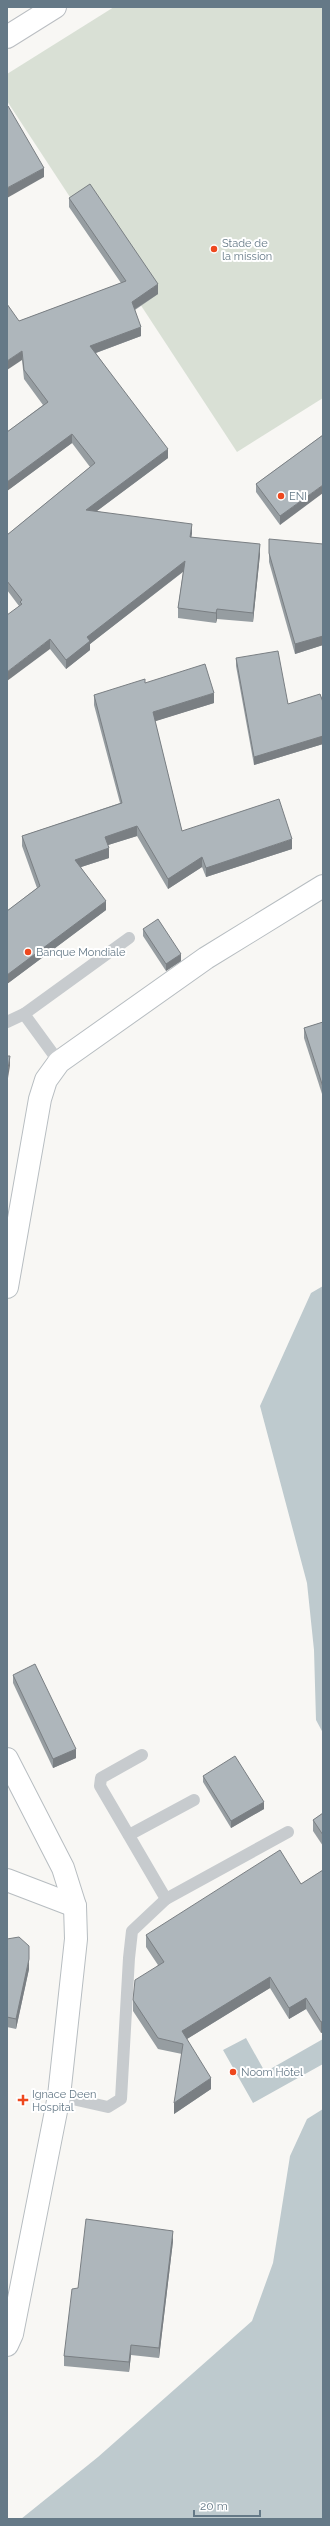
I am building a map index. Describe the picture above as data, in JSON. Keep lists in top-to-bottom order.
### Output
{
  "places": {
    "other": [
      "Stade de la mission",
      "ENI",
      "Banque Mondiale",
      "Noom Hôtel"
    ],
    "health": ["Ignace Deen Hospital"]
  },
  "scale_bar": "20 m"
}
